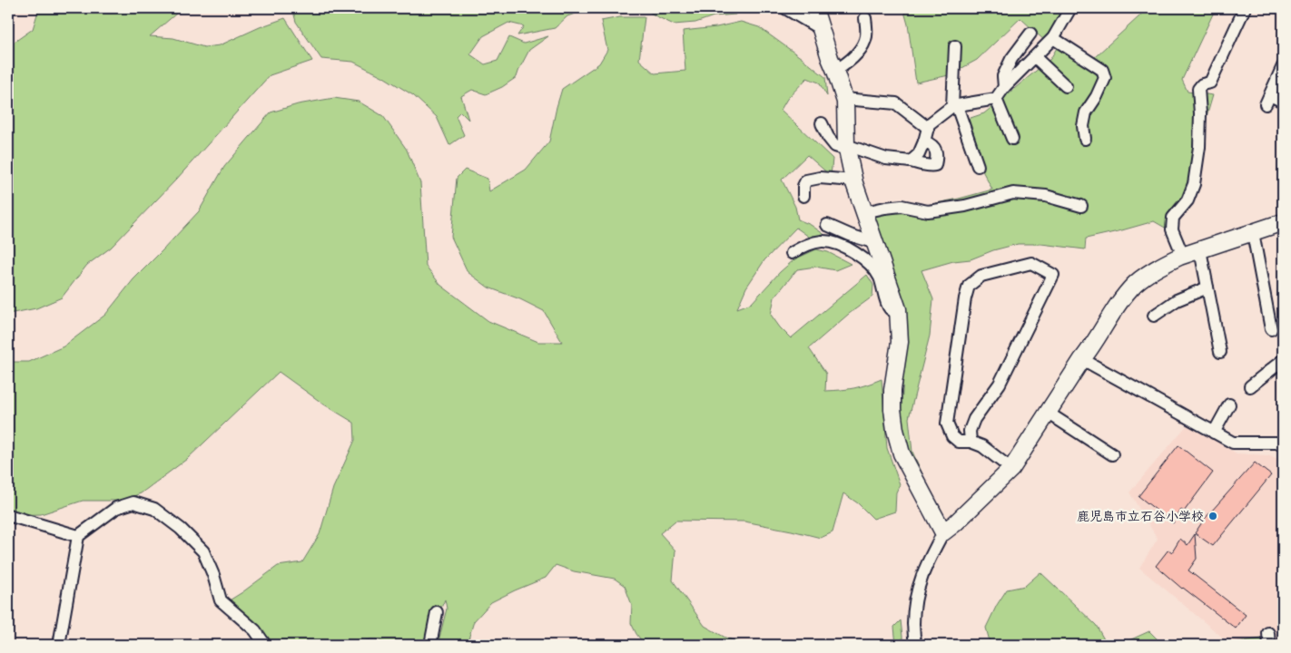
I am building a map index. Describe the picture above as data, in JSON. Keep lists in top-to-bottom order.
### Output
{
  "places": ["鹿児島市立石谷小学校"]
}
